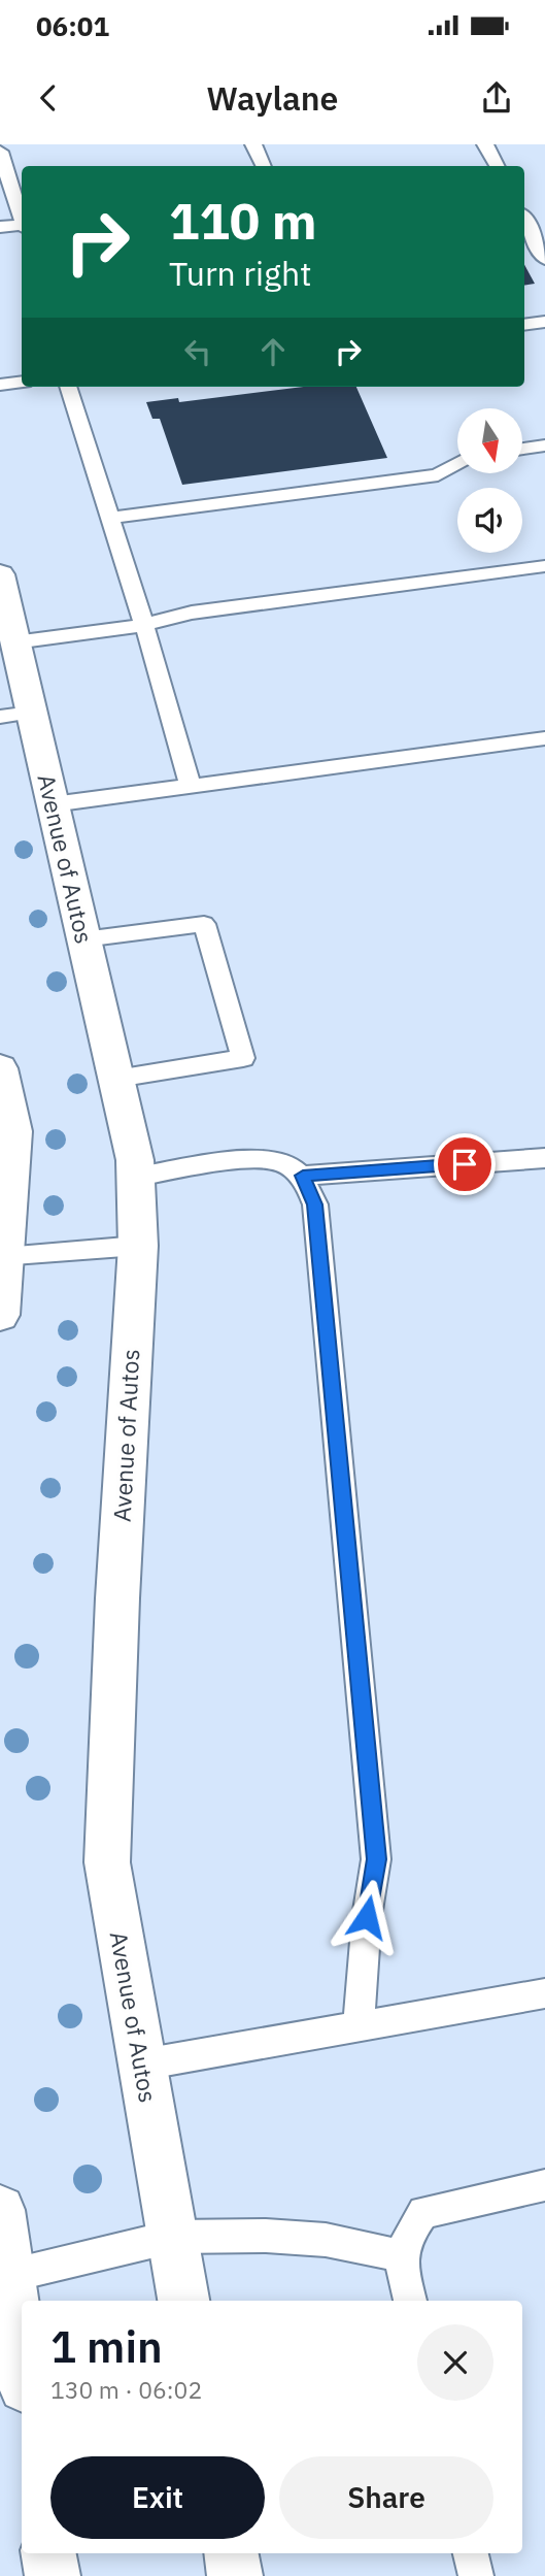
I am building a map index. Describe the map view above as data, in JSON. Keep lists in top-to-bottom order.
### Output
{
  "streets": {
    "street": ["Avenue of Autos"]
  },
  "north": "bottom",
  "page": {
    "status": "06:01",
    "header": "Waylane",
    "turn": ["110 m", "Turn right"],
    "heading": ["1 min", "130 m · 06:02"],
    "buttons": ["Exit", "Share"]
  }
}
